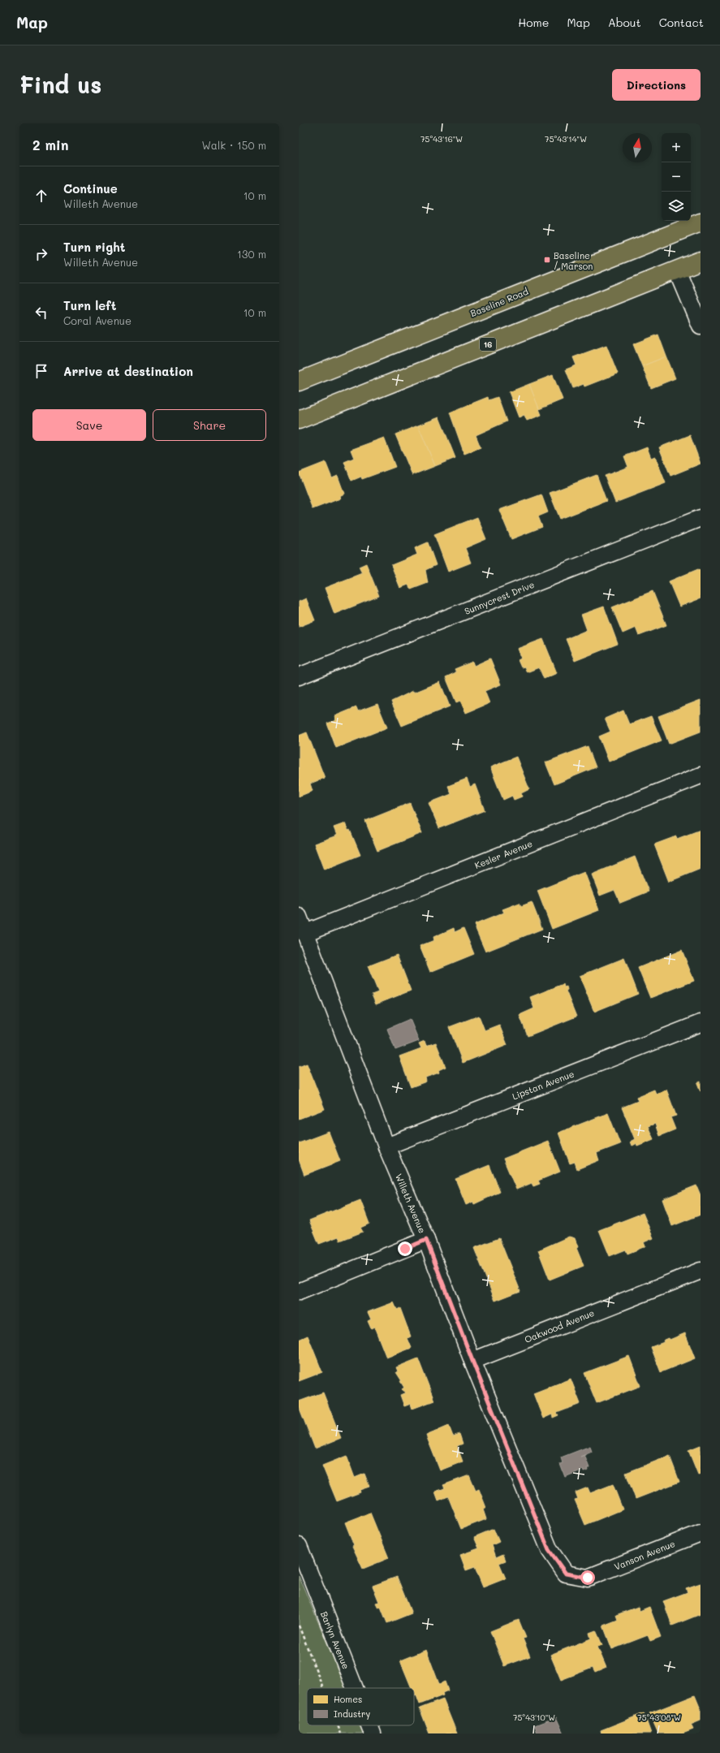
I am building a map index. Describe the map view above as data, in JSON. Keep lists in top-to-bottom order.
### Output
{
  "streets": {
    "main road": ["Baseline Road", "16"],
    "street": [
      "Sunnycrest Drive",
      "Kesler Avenue",
      "Lipstan Avenue",
      "Willeth Avenue",
      "Oakwood Avenue",
      "Vanson Avenue",
      "Barlyn Avenue"
    ]
  },
  "crossings": [
    ["Kesler Avenue", "Willeth Avenue"],
    ["Lipstan Avenue", "Willeth Avenue"],
    ["Willeth Avenue", "Oakwood Avenue"],
    ["Willeth Avenue", "Vanson Avenue"]
  ],
  "places": {
    "transit": ["Baseline / Marson"]
  },
  "legend": ["Homes", "Industry"],
  "north": "top",
  "page": {
    "header": "Map",
    "nav": [
      "Home",
      "Map",
      "About",
      "Contact"
    ],
    "buttons": [
      "Directions",
      ["Save", "Share"]
    ],
    "title": "Find us",
    "heading": ["2 min", "Walk · 150 m"],
    "map_buttons": ["+", "−"],
    "list": [
      ["Continue", "Willeth Avenue", "10 m"],
      ["Turn right", "Willeth Avenue", "130 m"],
      ["Turn left", "Coral Avenue", "10 m"],
      "Arrive at destination"
    ]
  },
  "coordinates": [
    "75°43'16\"W",
    "75°43'14\"W",
    "75°43'10\"W",
    "75°43'08\"W"
  ]
}
